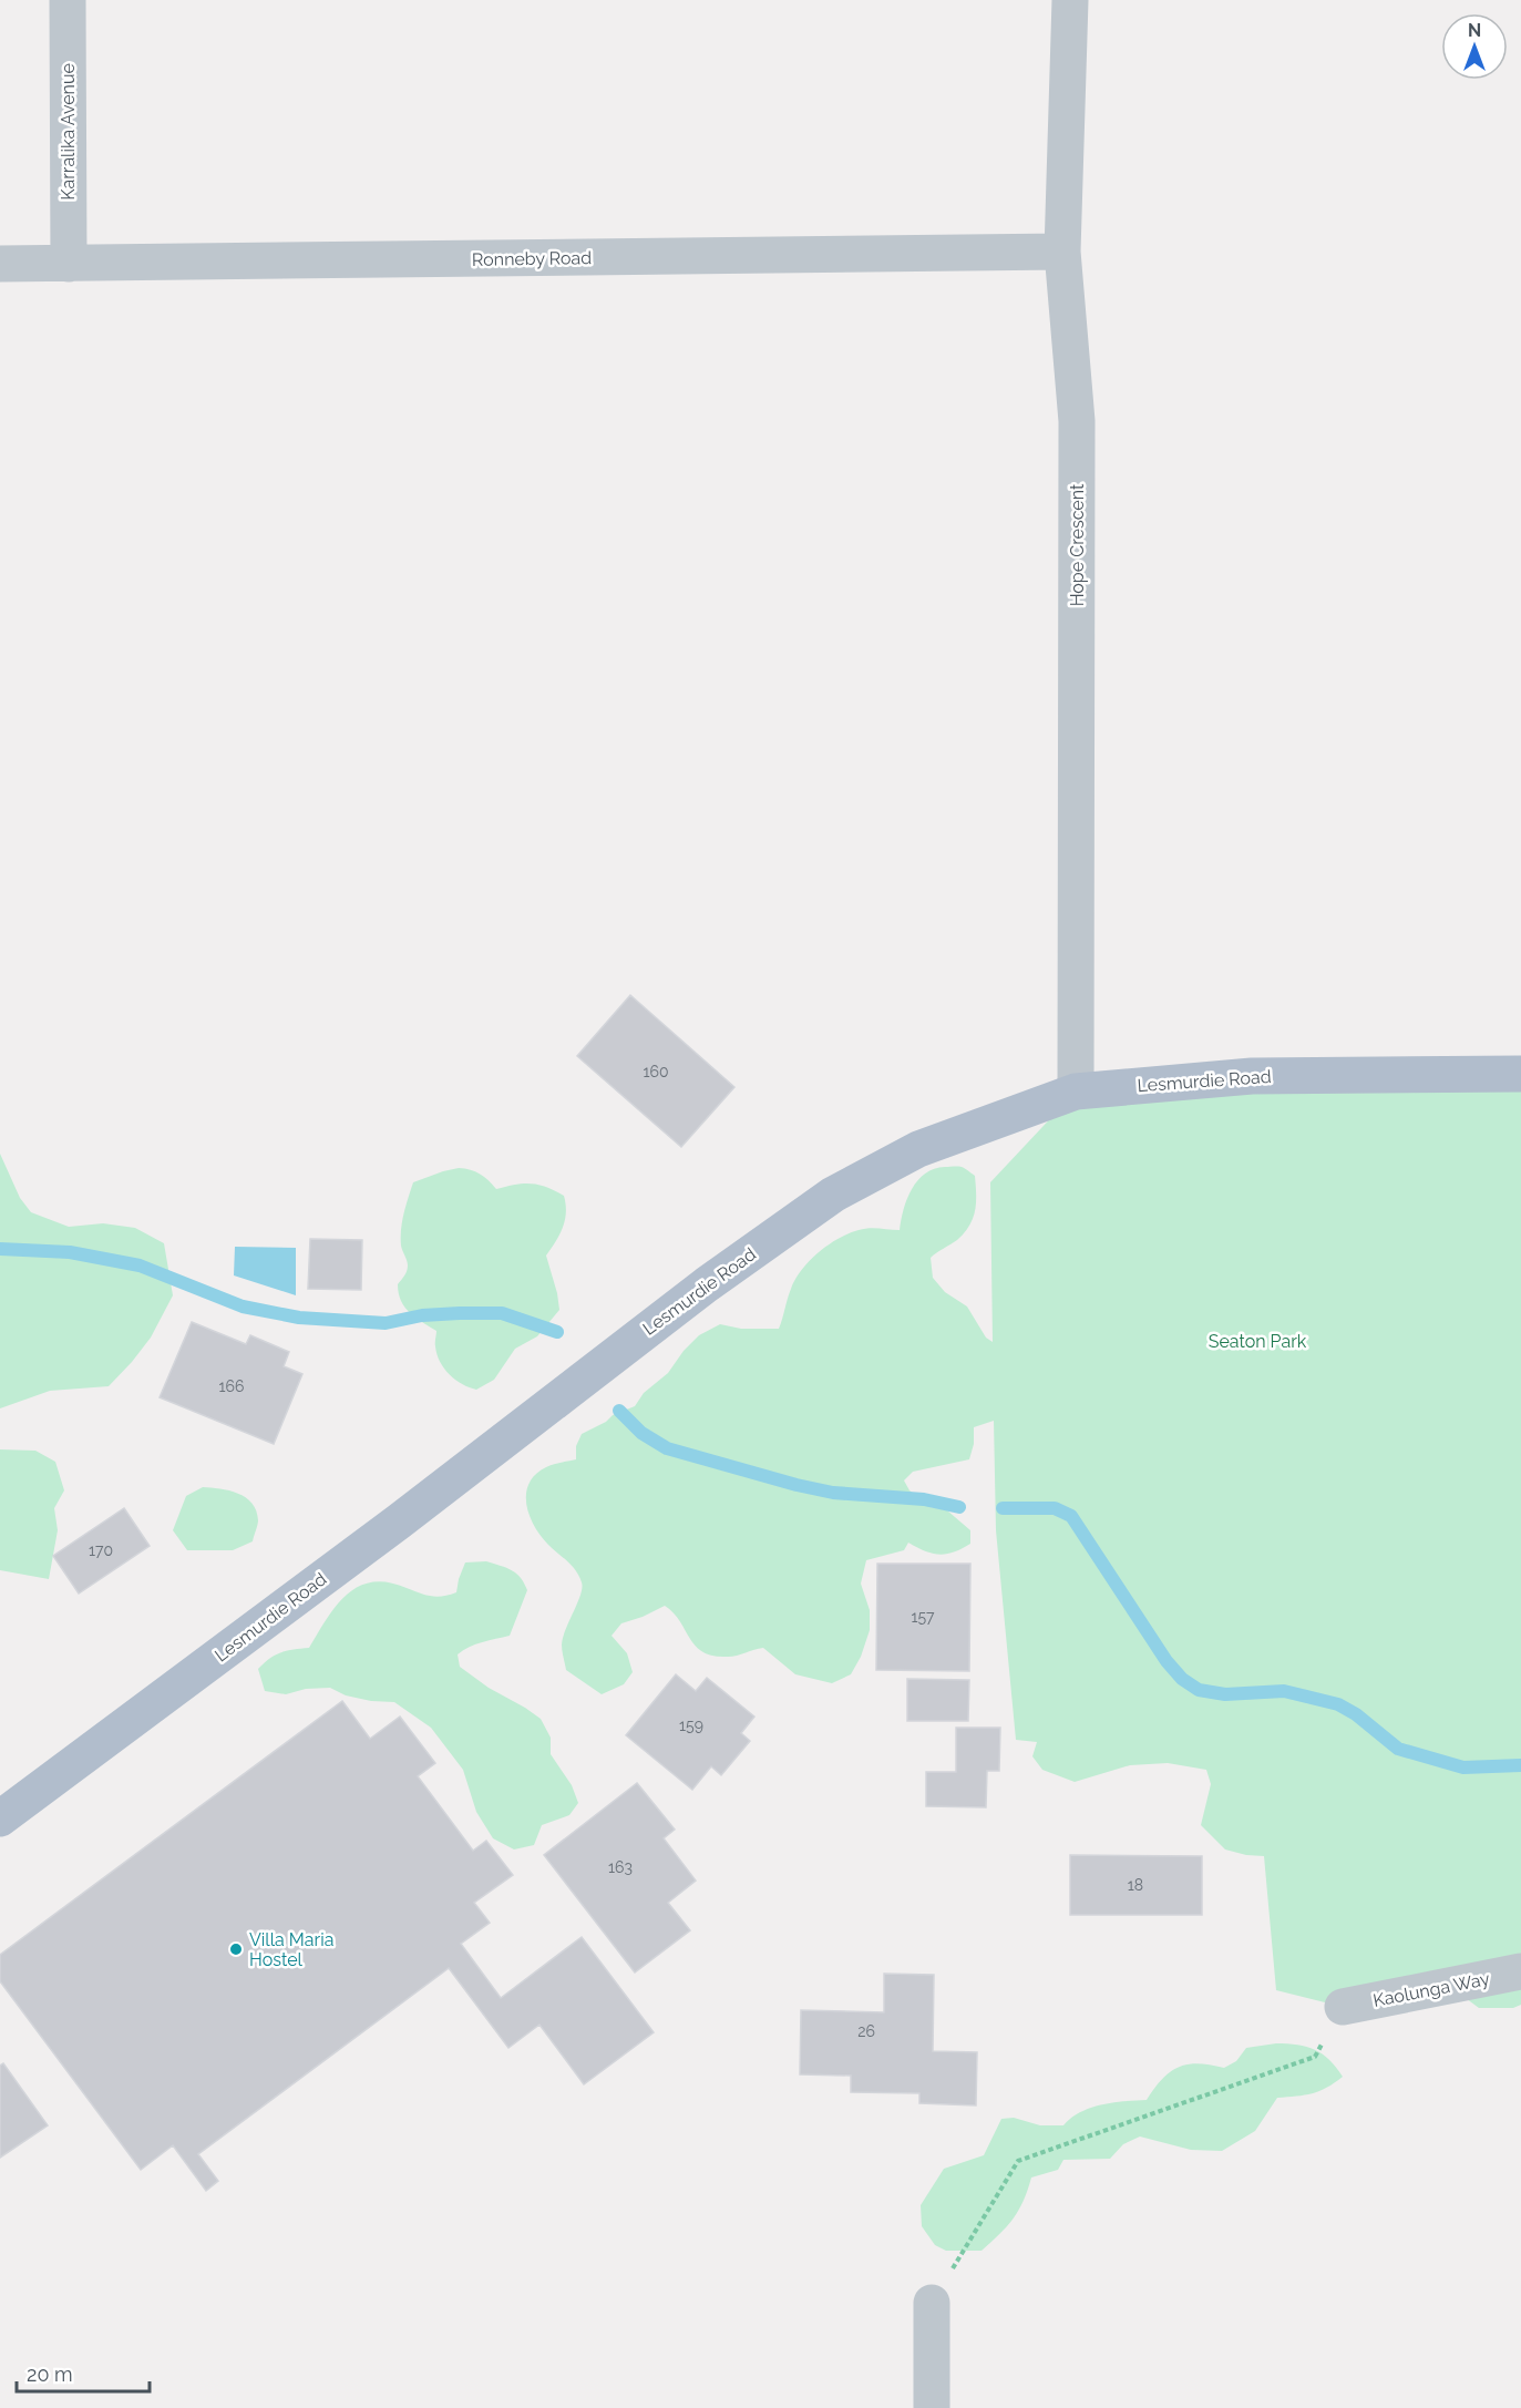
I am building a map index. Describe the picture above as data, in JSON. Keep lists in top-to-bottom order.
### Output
{
  "streets": {
    "main road": ["Lesmurdie Road"],
    "street": [
      "Karralika Avenue",
      "Ronneby Road",
      "Hope Crescent",
      "Kaolunga Way"
    ]
  },
  "crossings": [
    ["Karralika Avenue", "Ronneby Road"],
    ["Ronneby Road", "Hope Crescent"],
    ["Hope Crescent", "Lesmurdie Road"]
  ],
  "parks": ["Seaton Park"],
  "places": ["Villa Maria Hostel"],
  "house_numbers": [
    "160",
    "166",
    "170",
    "157",
    "159",
    "163",
    "18",
    "26"
  ],
  "scale_bar": "20 m",
  "north": "top"
}
